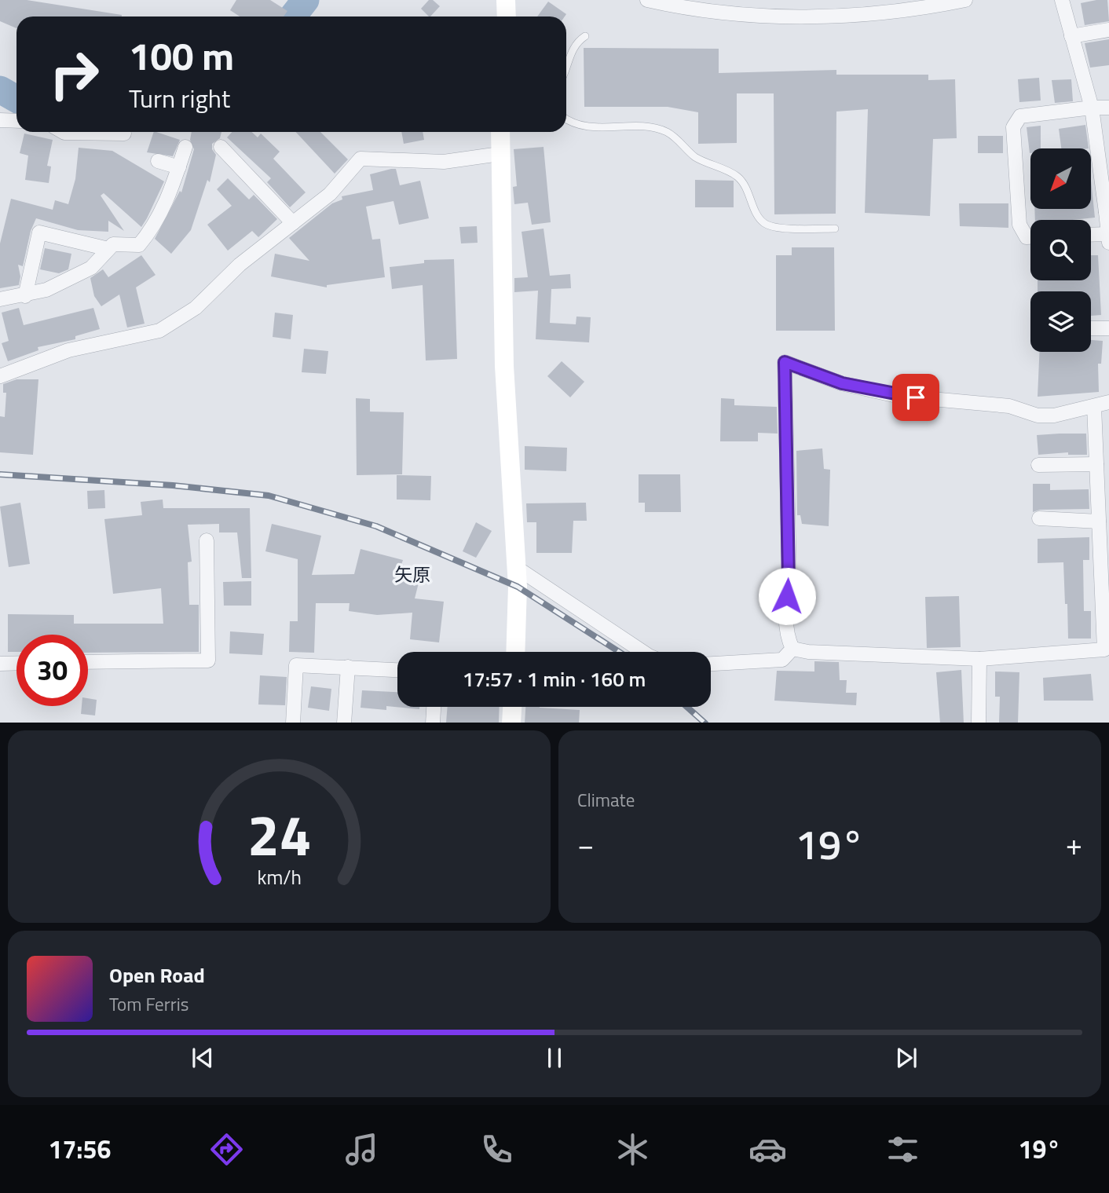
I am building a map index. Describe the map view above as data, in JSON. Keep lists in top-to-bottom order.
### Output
{
  "districts": ["矢原"],
  "north": "bottom left",
  "page": {
    "turn": ["100 m", "Turn right"],
    "limit": "30",
    "trip": "17:57 · 1 min · 160 m",
    "tile": "Climate",
    "heat": ["−", "19°", "+"],
    "song": ["Open Road", "Tom Ferris"],
    "tabs": ["17:56", "19°"],
    "gauge": ["24", "km/h"]
  }
}
